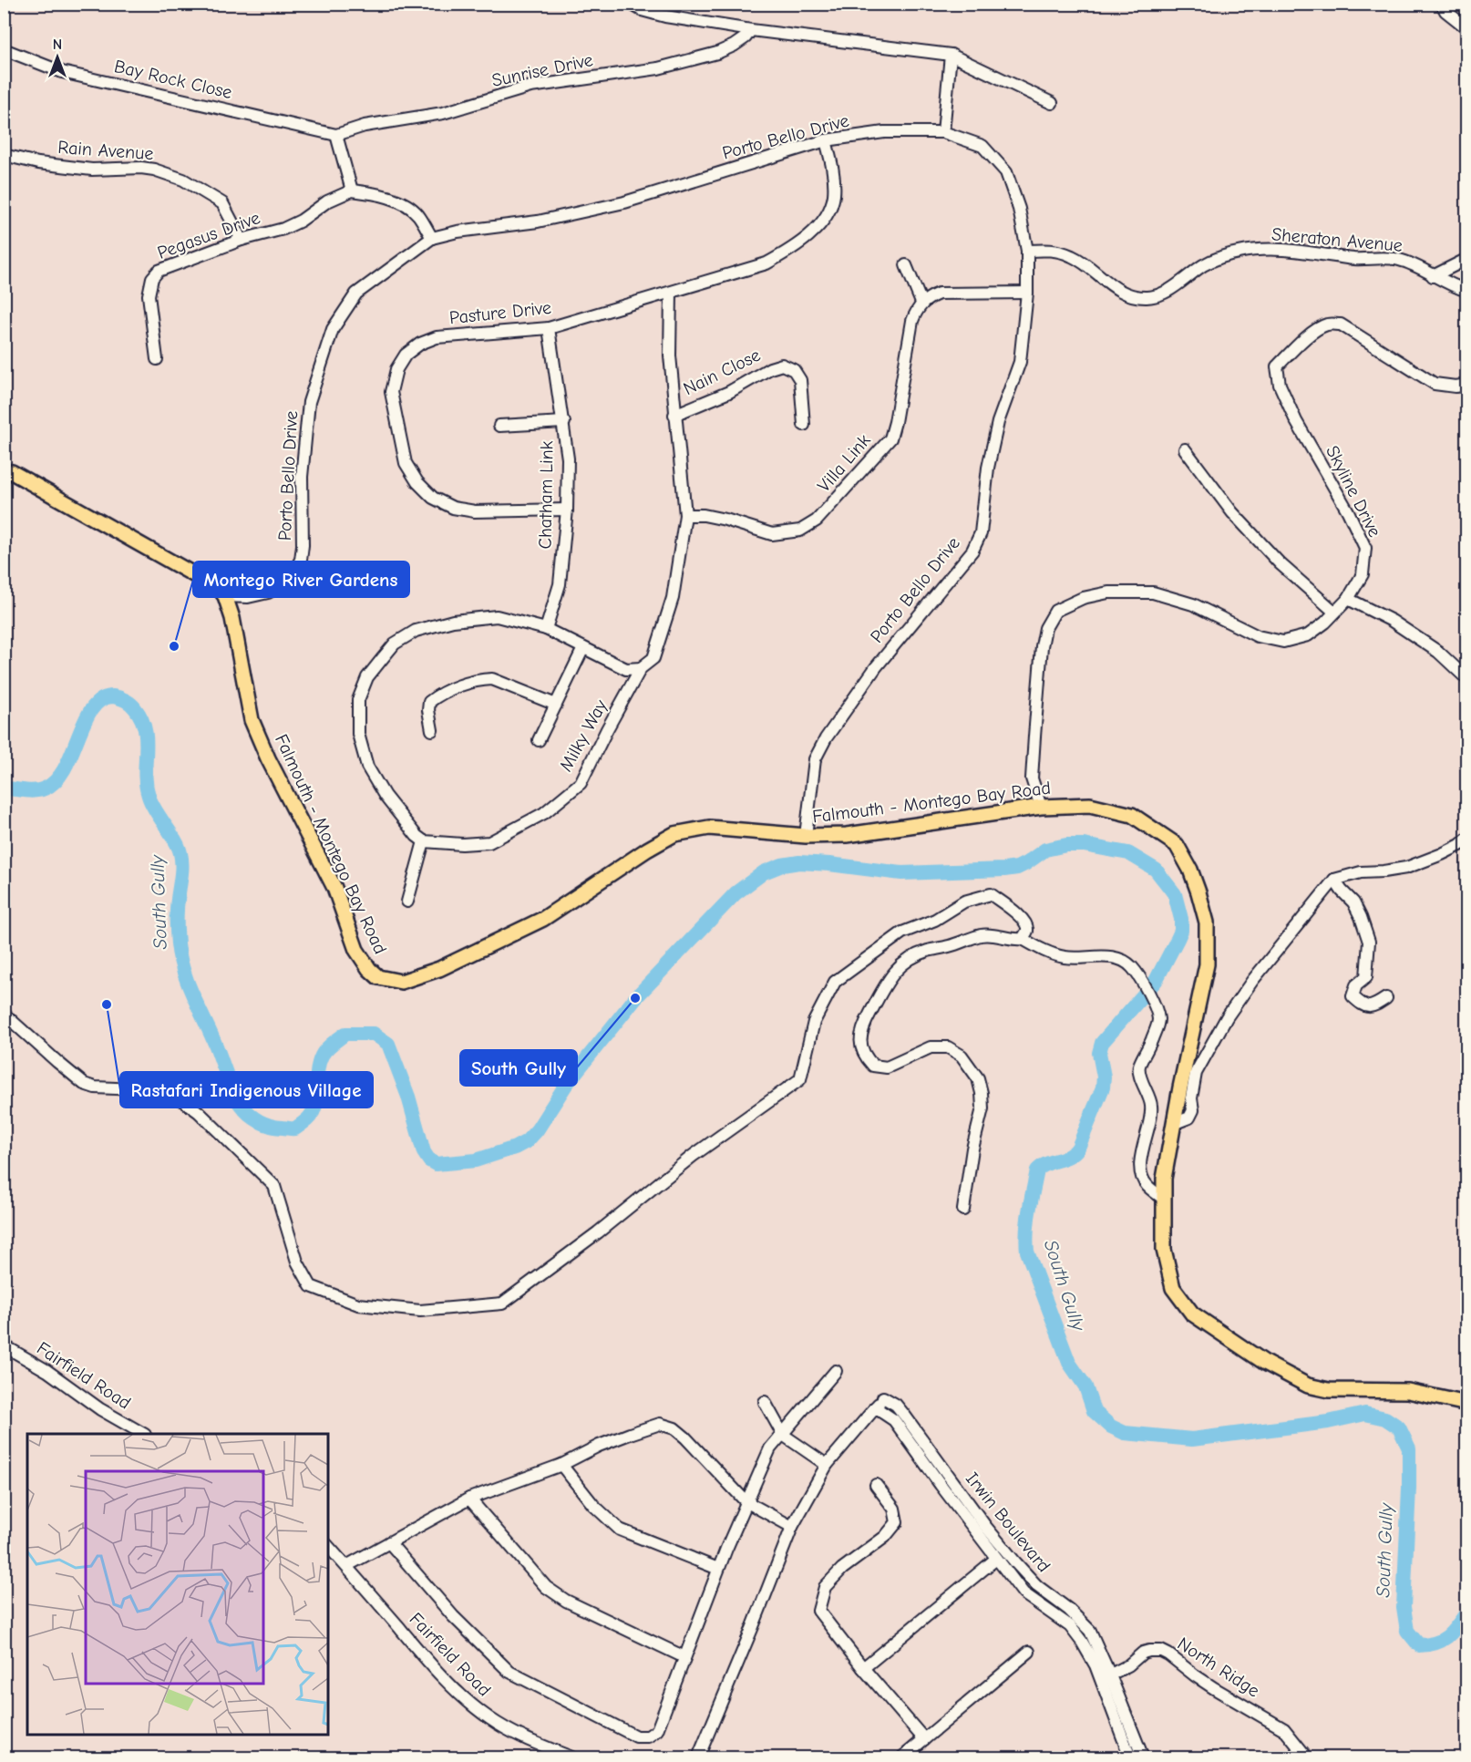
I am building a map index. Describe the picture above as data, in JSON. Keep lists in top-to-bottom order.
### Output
{
  "streets": {
    "main road": ["Falmouth - Montego Bay Road"],
    "street": [
      "Sunrise Drive",
      "Bay Rock Close",
      "Porto Bello Drive",
      "Rain Avenue",
      "Pegasus Drive",
      "Sheraton Avenue",
      "Pasture Drive",
      "Nain Close",
      "Villa Link",
      "Skyline Drive",
      "Chatham Link",
      "Milky Way",
      "Fairfield Road",
      "Irwin Boulevard",
      "North Ridge"
    ]
  },
  "crossings": [
    ["Sunrise Drive", "Bay Rock Close"],
    ["Porto Bello Drive", "Sheraton Avenue"],
    ["Porto Bello Drive", "Pasture Drive"],
    ["Porto Bello Drive", "Falmouth - Montego Bay Road"],
    ["Rain Avenue", "Pegasus Drive"],
    ["Pasture Drive", "Chatham Link"],
    ["Pasture Drive", "Milky Way"],
    ["Nain Close", "Milky Way"],
    ["Villa Link", "Milky Way"],
    ["Skyline Drive", "Falmouth - Montego Bay Road"],
    ["Irwin Boulevard", "North Ridge"]
  ],
  "water": ["South Gully"],
  "places": ["Montego River Gardens", "South Gully", "Rastafari Indigenous Village"],
  "north": "top"
}
